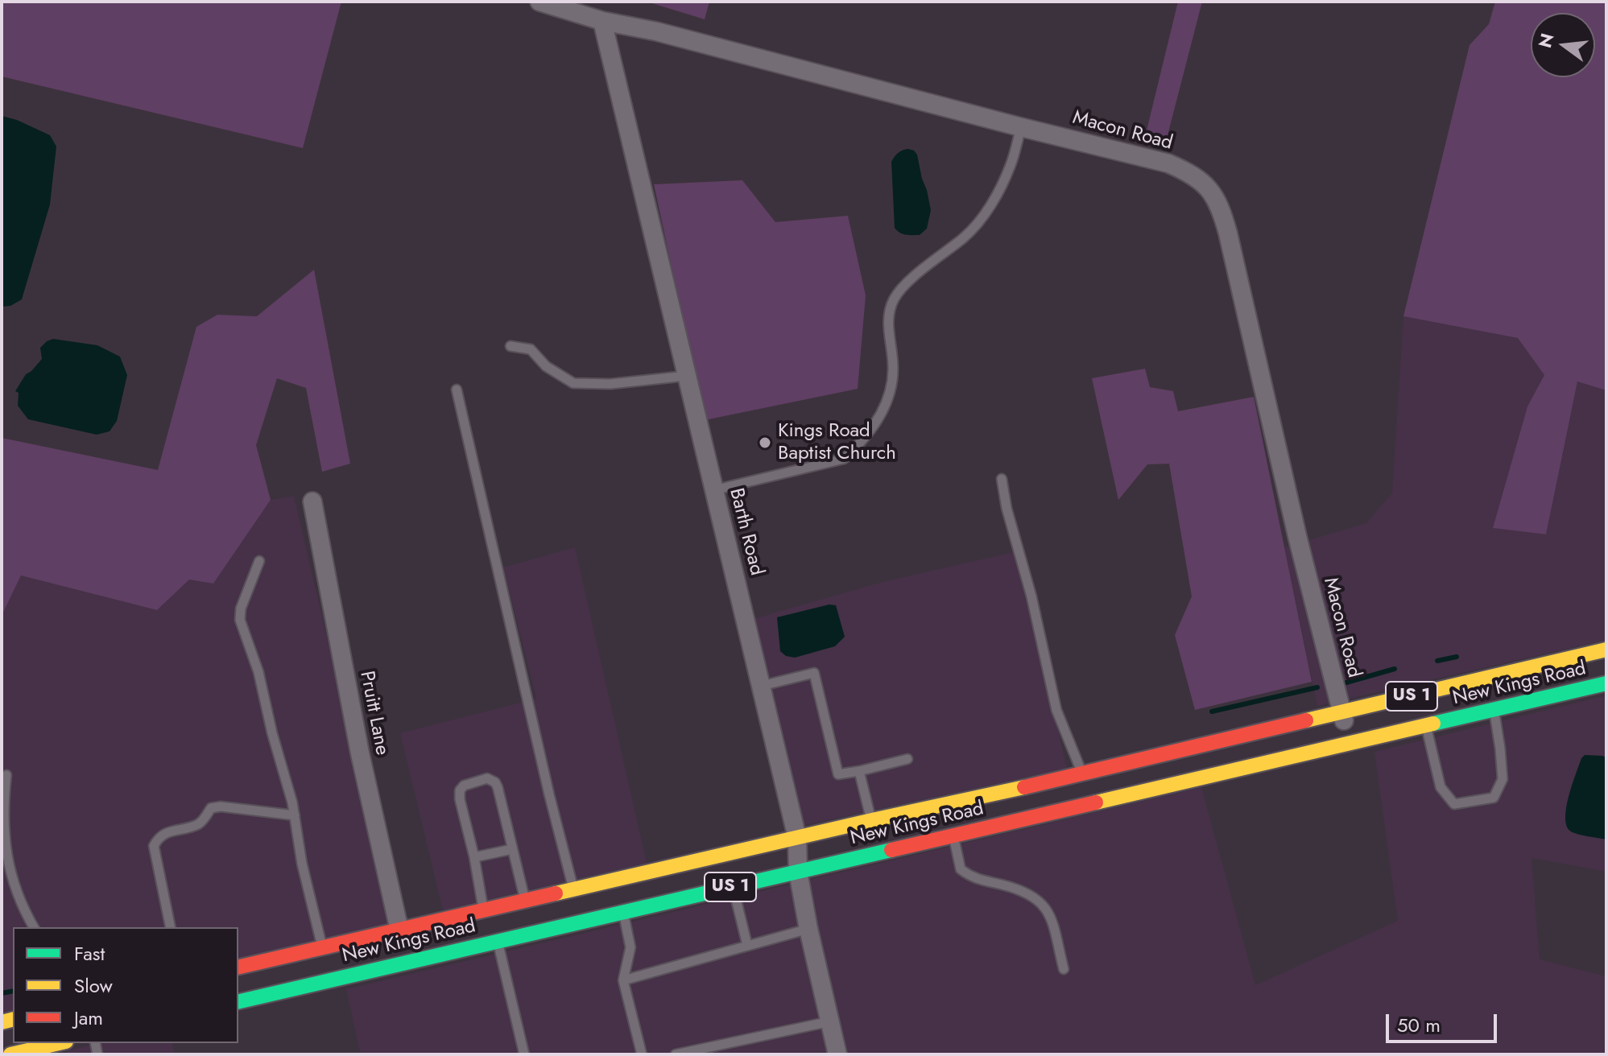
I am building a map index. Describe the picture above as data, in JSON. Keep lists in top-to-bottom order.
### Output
{
  "streets": {
    "highway": ["New Kings Road", "US 1"],
    "street": ["Macon Road", "Barth Road", "Pruitt Lane"]
  },
  "crossings": [
    ["Macon Road", "Barth Road"],
    ["Macon Road", "New Kings Road"],
    ["Barth Road", "New Kings Road"],
    ["New Kings Road", "Pruitt Lane"]
  ],
  "places": ["Kings Road Baptist Church"],
  "legend": ["Fast", "Slow", "Jam"],
  "scale_bar": "50 m",
  "north": "left"
}
